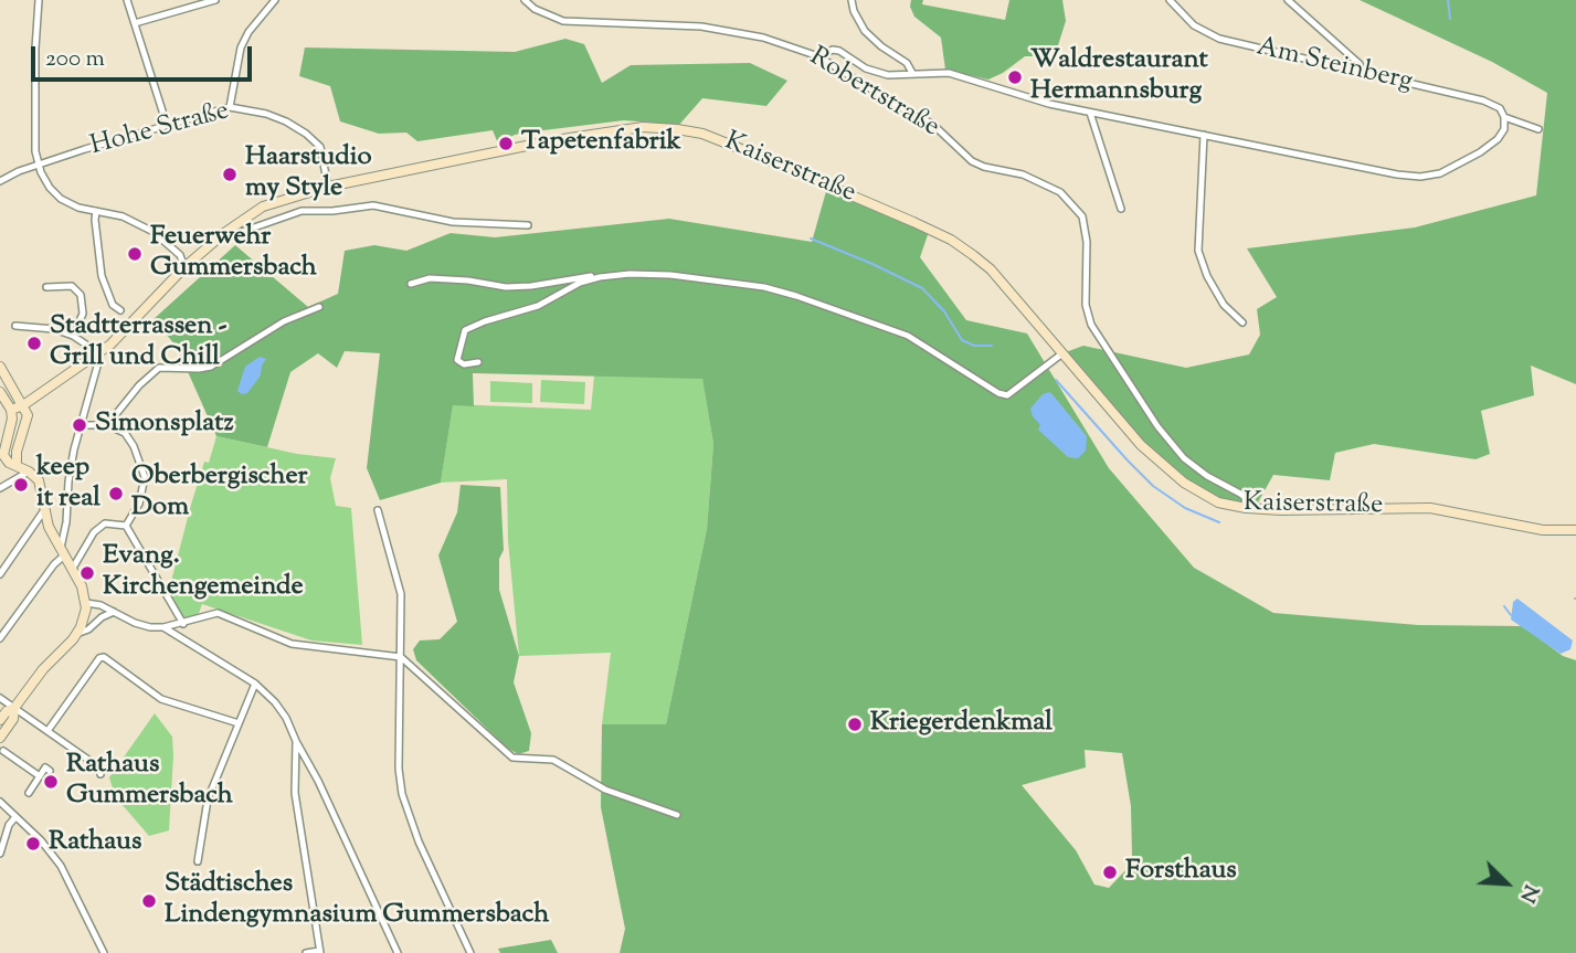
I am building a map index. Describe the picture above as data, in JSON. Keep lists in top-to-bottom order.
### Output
{
  "streets": {
    "street": [
      "Am Steinberg",
      "Robertstraße",
      "Hohe Straße",
      "Kaiserstraße"
    ]
  },
  "crossings": [
    ["Robertstraße", "Kaiserstraße"],
    ["Hohe Straße", "Kaiserstraße"]
  ],
  "places": [
    "Waldrestaurant Hermannsburg",
    "Tapetenfabrik",
    "Haarstudio my Style",
    "Feuerwehr Gummersbach",
    "Stadtterrassen - Grill und Chill",
    "Simonsplatz",
    "keep it real",
    "Oberbergischer Dom",
    "Evang. Kirchengemeinde",
    "Kriegerdenkmal",
    "Rathaus Gummersbach",
    "Rathaus",
    "Forsthaus",
    "Städtisches Lindengymnasium Gummersbach"
  ],
  "scale_bar": "200 m",
  "north": "bottom right"
}
